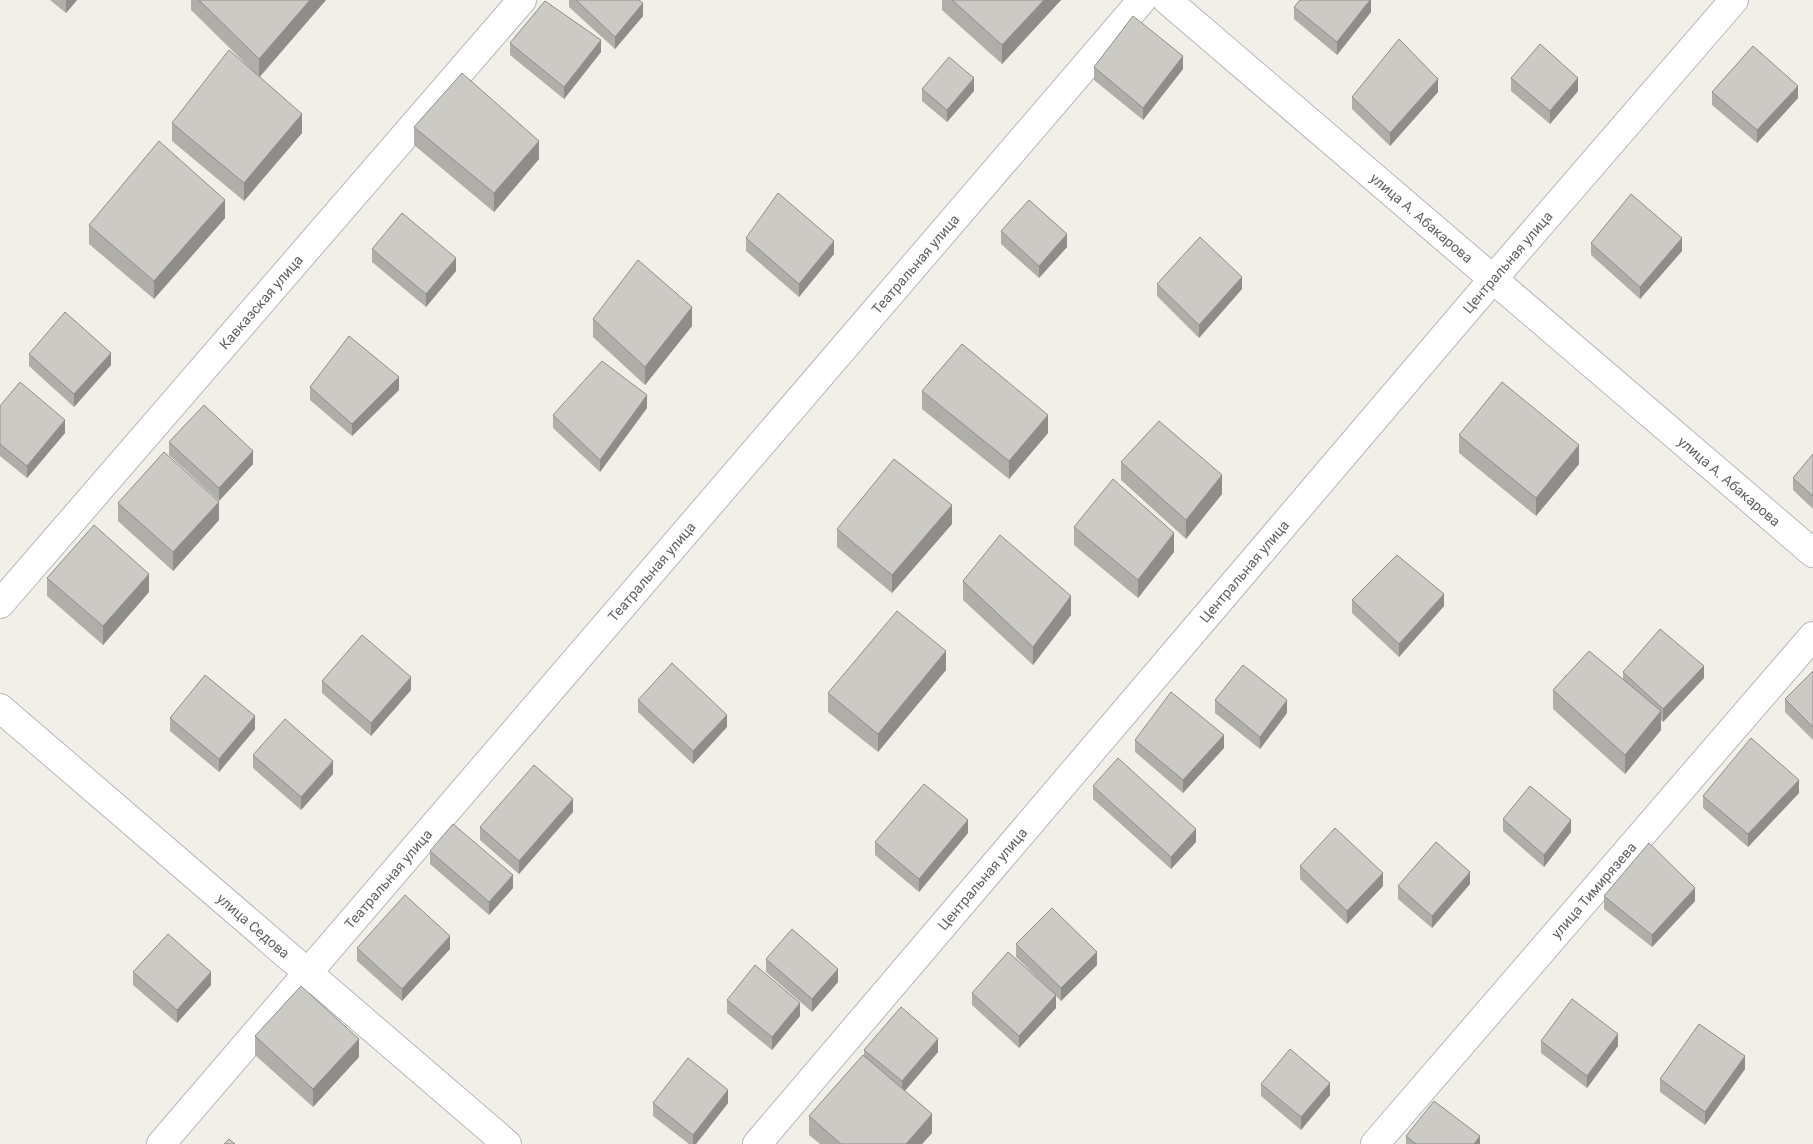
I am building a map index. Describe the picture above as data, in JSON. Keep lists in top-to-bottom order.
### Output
{
  "streets": {
    "street": [
      "улица А. Абакарова",
      "Центральная улица",
      "Театральная улица",
      "Кавказская улица",
      "улица Тимирязева",
      "улица Седова"
    ]
  },
  "crossings": [
    ["улица А. Абакарова", "Центральная улица"],
    ["Театральная улица", "улица Седова"]
  ]
}
